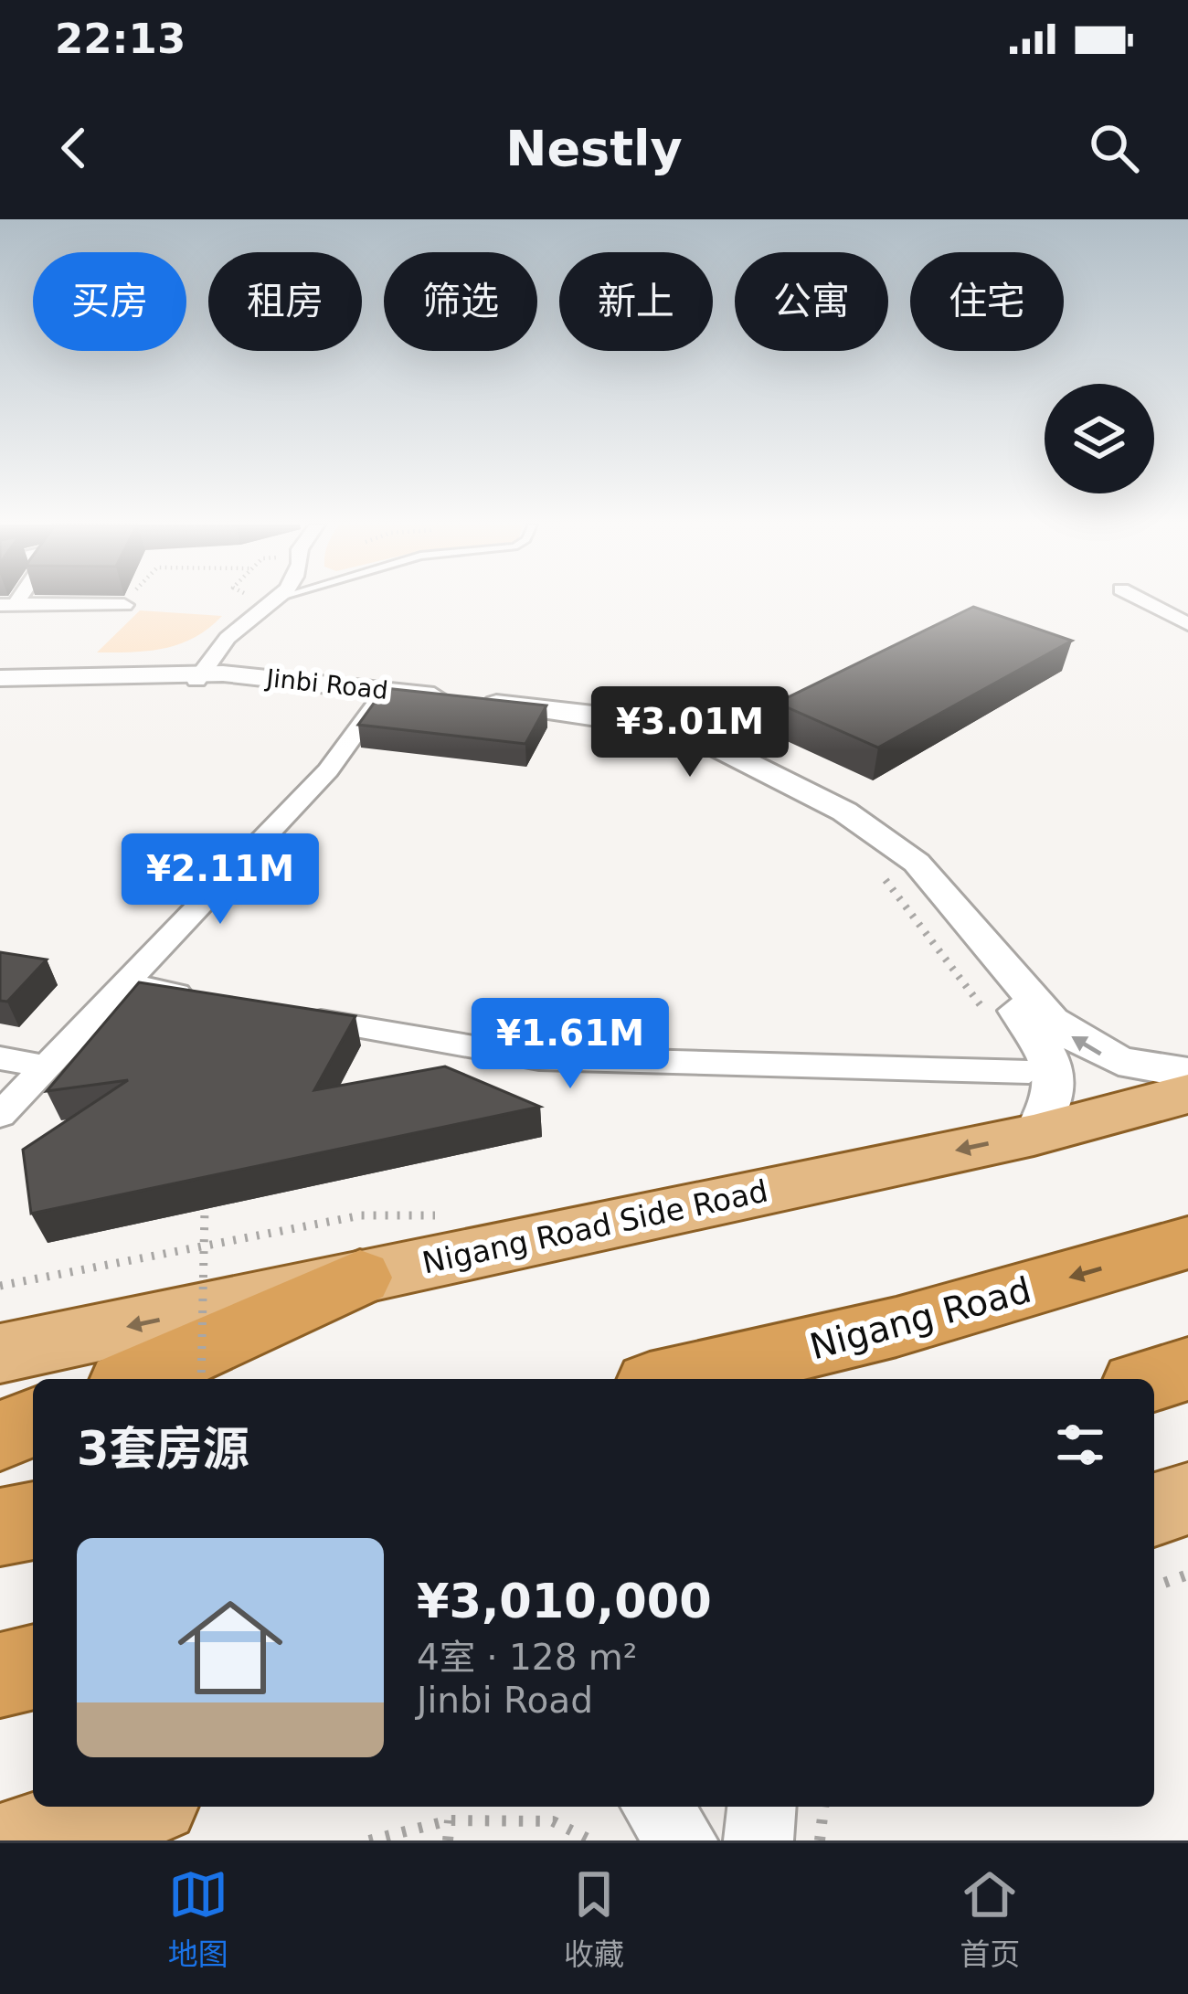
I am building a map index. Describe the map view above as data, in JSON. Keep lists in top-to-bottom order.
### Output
{
  "streets": {
    "highway": ["Nigang Road"],
    "main road": ["Nigang Road Side Road"],
    "street": ["Jinbi Road"]
  },
  "crossings": [
    ["Jinbi Road", "Nigang Road Side Road"]
  ],
  "one_way": ["Nigang Road Side Road", "Nigang Road"],
  "page": {
    "status": "22:13",
    "header": "Nestly",
    "chip": [
      "买房",
      "租房",
      "筛选",
      "新上",
      "公寓",
      "住宅"
    ],
    "price": ["¥3.01M", "¥2.11M", "¥1.61M"],
    "heading": "3套房源",
    "list": [
      {
        "name": "¥3,010,000",
        "note": "4室 · 128 m² · Jinbi Road"
      }
    ],
    "tabs": ["地图", "收藏", "首页"]
  }
}
